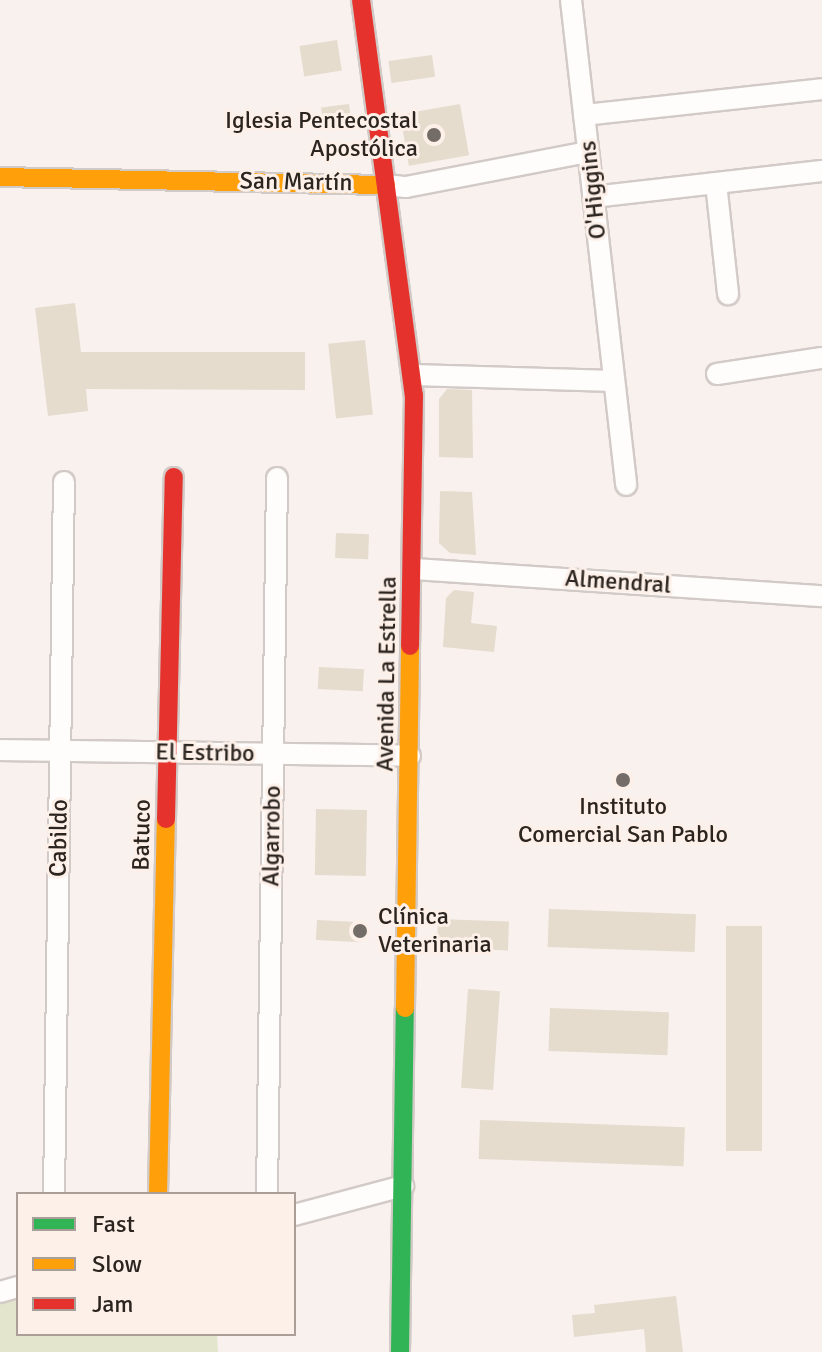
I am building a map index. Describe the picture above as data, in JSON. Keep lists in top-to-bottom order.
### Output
{
  "streets": {
    "main road": ["San Martín", "Avenida La Estrella", "Batuco"],
    "street": [
      "O'Higgins",
      "Almendral",
      "El Estribo",
      "Algarrobo",
      "Cabildo"
    ]
  },
  "crossings": [
    ["San Martín", "O'Higgins"],
    ["San Martín", "Avenida La Estrella"],
    ["Almendral", "Avenida La Estrella"],
    ["Avenida La Estrella", "El Estribo"],
    ["El Estribo", "Batuco"],
    ["El Estribo", "Algarrobo"],
    ["El Estribo", "Cabildo"]
  ],
  "places": ["Iglesia Pentecostal Apostólica", "Instituto Comercial San Pablo", "Clínica Veterinaria"],
  "legend": ["Fast", "Slow", "Jam"]
}
